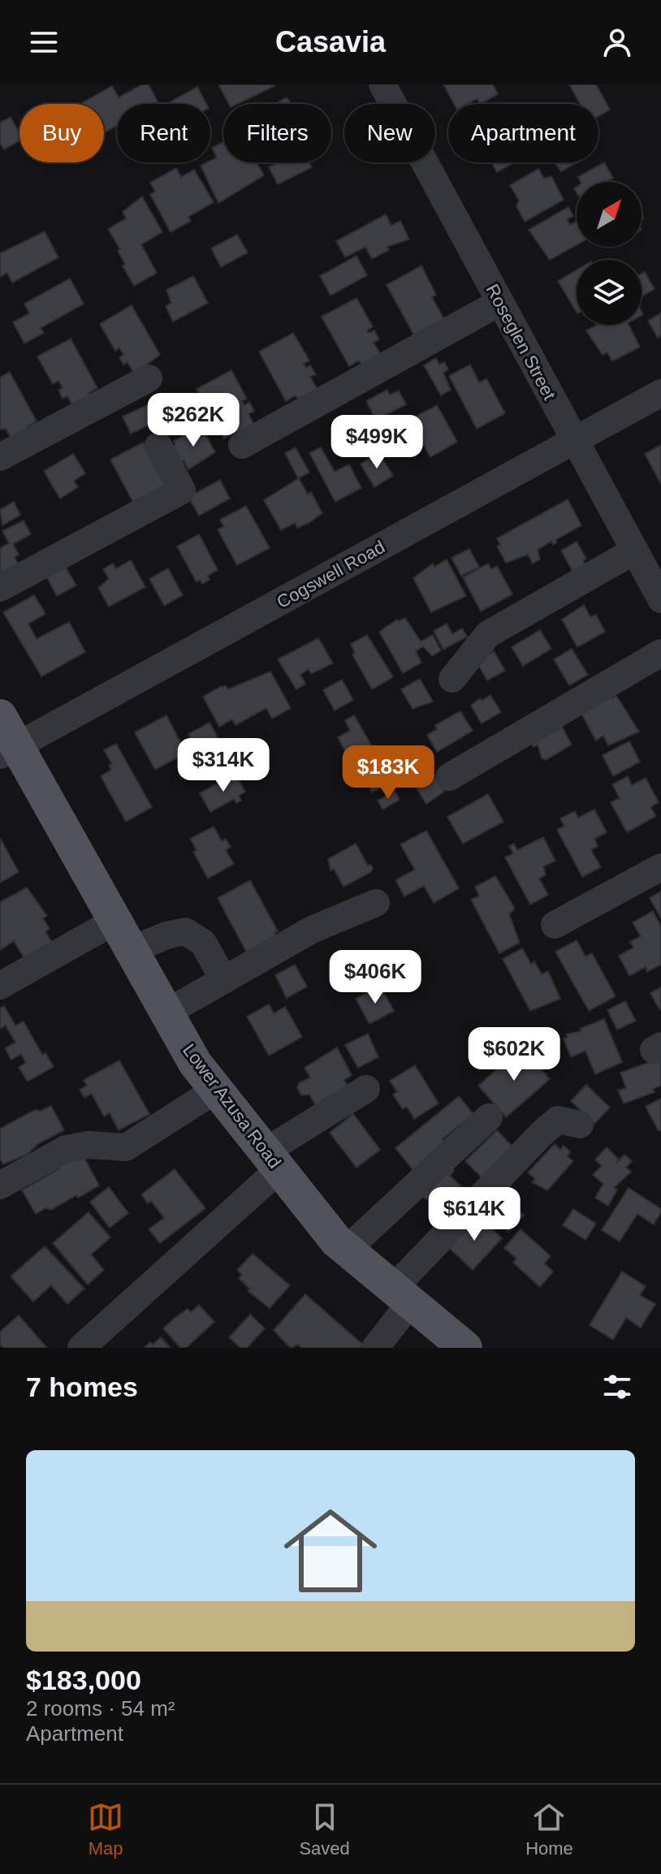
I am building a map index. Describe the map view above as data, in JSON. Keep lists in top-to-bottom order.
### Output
{
  "streets": {
    "main road": ["Lower Azusa Road"],
    "street": ["Roseglen Street", "Cogswell Road"]
  },
  "crossings": [
    ["Roseglen Street", "Cogswell Road"],
    ["Cogswell Road", "Lower Azusa Road"]
  ],
  "north": "top right",
  "page": {
    "header": "Casavia",
    "chip": [
      "Buy",
      "Rent",
      "Filters",
      "New",
      "Apartment"
    ],
    "price": [
      "$262K",
      "$499K",
      "$314K",
      "$183K",
      "$406K",
      "$602K",
      "$614K"
    ],
    "heading": "7 homes",
    "list": [
      {
        "name": "$183,000",
        "note": "2 rooms · 54 m² · Apartment"
      }
    ],
    "tabs": ["Map", "Saved", "Home"]
  }
}
